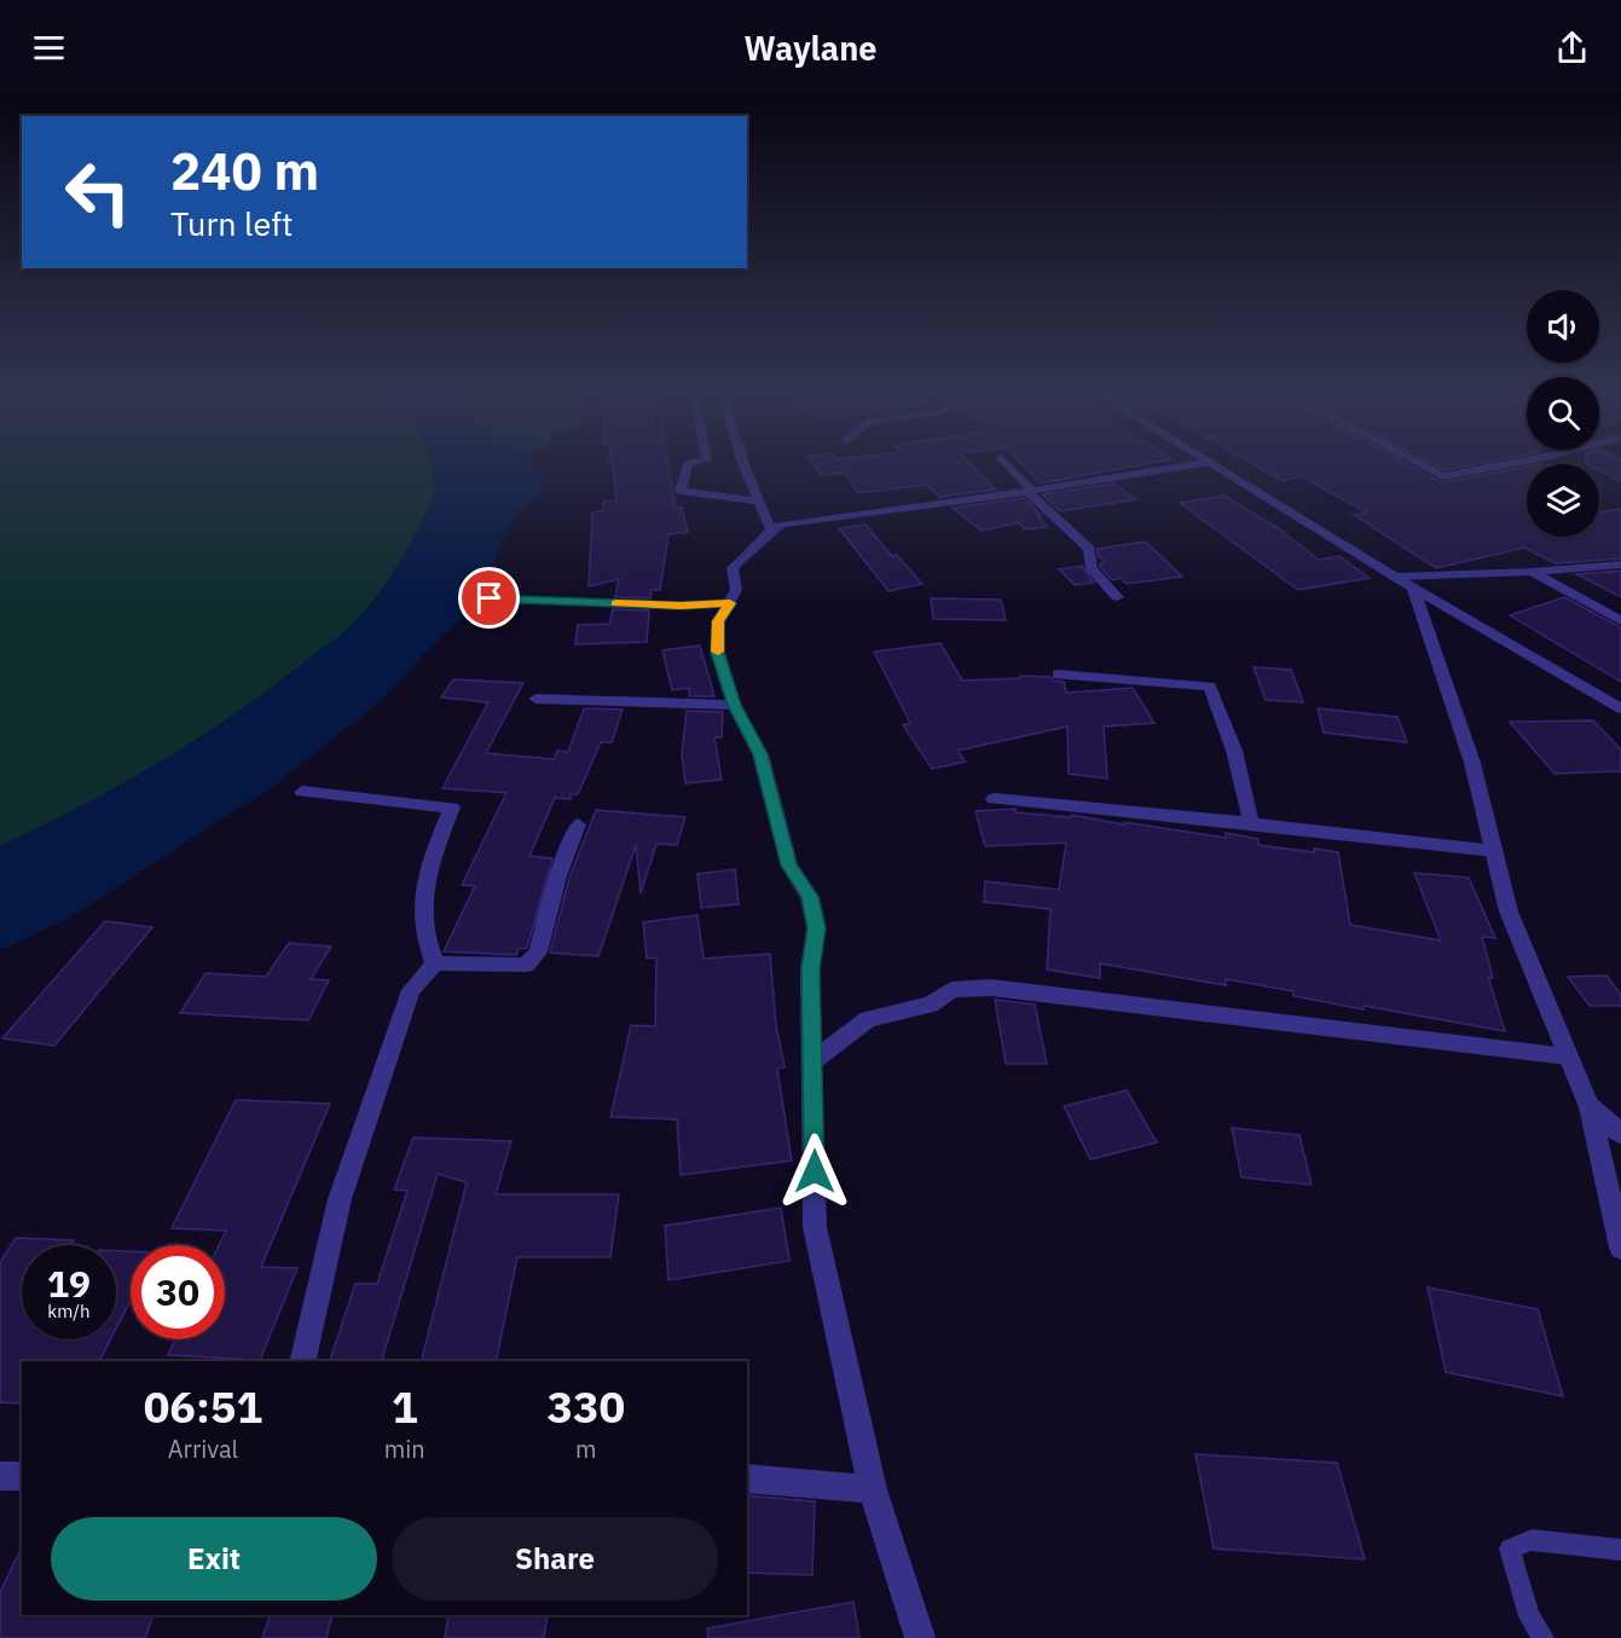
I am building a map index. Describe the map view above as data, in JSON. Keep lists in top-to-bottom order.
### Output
{
  "page": {
    "header": "Waylane",
    "turn": ["240 m", "Turn left"],
    "speed": "19 km/h",
    "limit": "30",
    "eta": [
      "06:51",
      "Arrival",
      "1",
      "min",
      "330",
      "m"
    ],
    "buttons": ["Exit", "Share"]
  }
}
